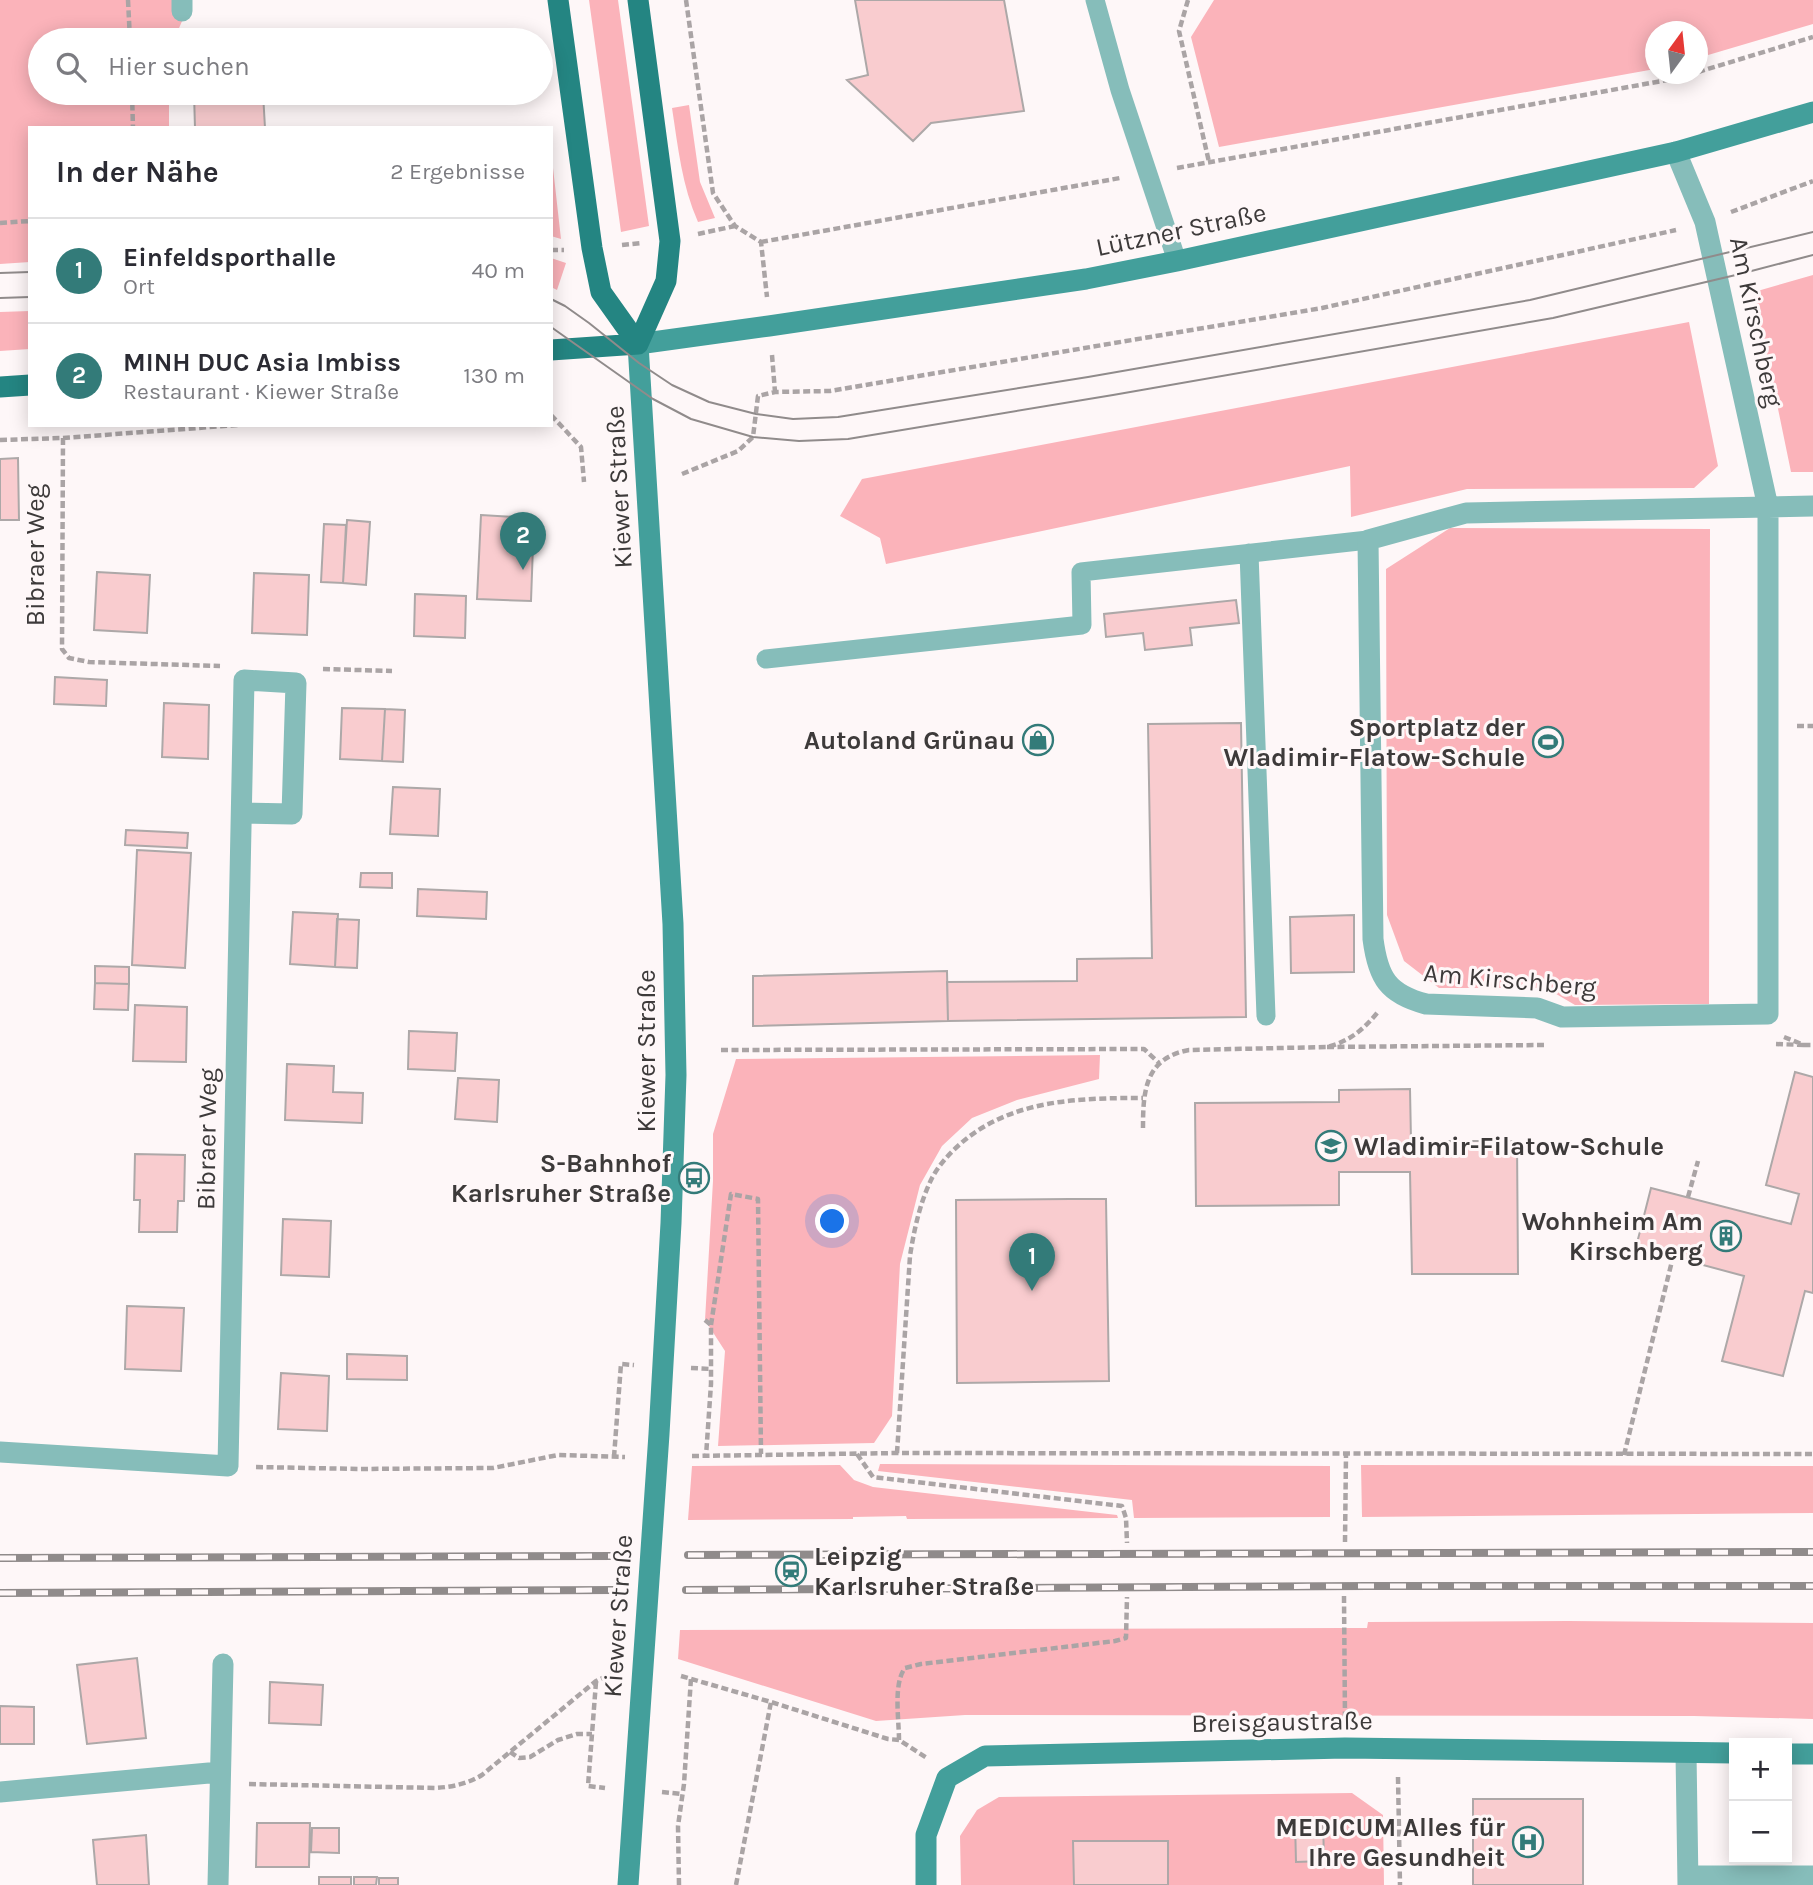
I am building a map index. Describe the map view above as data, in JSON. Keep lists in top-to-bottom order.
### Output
{
  "streets": {
    "main road": ["Lützner Straße", "Kiewer Straße"],
    "street": ["Am Kirschberg", "Bibraer Weg", "Breisgaustraße"]
  },
  "crossings": [
    ["Lützner Straße", "Am Kirschberg"],
    ["Lützner Straße", "Kiewer Straße"]
  ],
  "places": {
    "shop": ["Autoland Grünau"],
    "sports": ["Sportplatz der Wladimir-Flatow-Schule"],
    "school or university": ["Wladimir-Filatow-Schule"],
    "bus stop": ["S-Bahnhof Karlsruher Straße"],
    "building": ["Wohnheim Am Kirschberg"],
    "station": ["Leipzig Karlsruher Straße"],
    "hospital": ["MEDICUM Alles für Ihre Gesundheit"]
  },
  "north": "top",
  "page": {
    "search": "Hier suchen",
    "heading": ["In der Nähe", "2 Ergebnisse"],
    "list": [
      {
        "mark": "1",
        "name": "Einfeldsporthalle",
        "note": "Ort",
        "value": "40 m"
      },
      {
        "mark": "2",
        "name": "MINH DUC Asia Imbiss",
        "note": "Restaurant · Kiewer Straße",
        "value": "130 m"
      }
    ],
    "pins": ["2", "1"],
    "map_buttons": ["+", "−"]
  }
}
